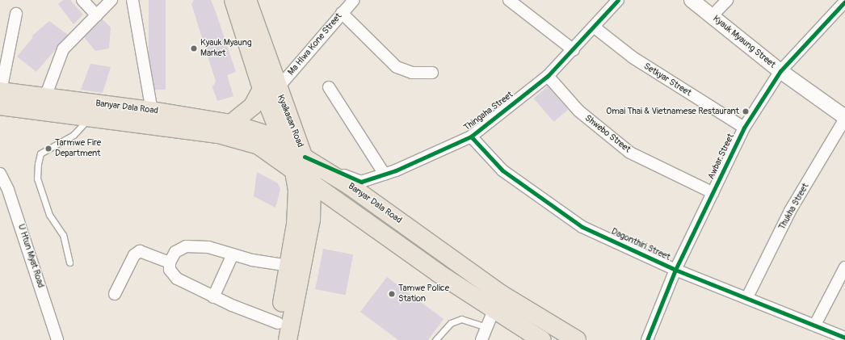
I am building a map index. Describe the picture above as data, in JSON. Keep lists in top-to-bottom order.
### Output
{
  "streets": {
    "main road": ["Banyar Dala Road", "Kyaikasan Road"],
    "street": [
      "Kyauk Myaung Street",
      "Ma Hlwa Kone Street",
      "Setkyar Street",
      "Thingaha Street",
      "Shwebo Street",
      "Awbar Street",
      "Thukha Street",
      "Dagonthiri Street",
      "U Htun Myat Road"
    ]
  },
  "crossings": [
    ["Kyauk Myaung Street", "Awbar Street"],
    ["Kyauk Myaung Street", "Thukha Street"],
    ["Ma Hlwa Kone Street", "Kyaikasan Road"],
    ["Setkyar Street", "Thingaha Street"],
    ["Setkyar Street", "Awbar Street"],
    ["Banyar Dala Road", "Thingaha Street"],
    ["Banyar Dala Road", "Kyaikasan Road"],
    ["Thingaha Street", "Kyaikasan Road"],
    ["Thingaha Street", "Shwebo Street"],
    ["Thingaha Street", "Dagonthiri Street"],
    ["Shwebo Street", "Awbar Street"],
    ["Awbar Street", "Dagonthiri Street"],
    ["Thukha Street", "Dagonthiri Street"]
  ],
  "places": [
    "Kyauk Myaung Market",
    "Omai Thai & Vietnamese Restaurant",
    "Tarmwe Fire Department",
    "Tamwe Police Station"
  ]
}
